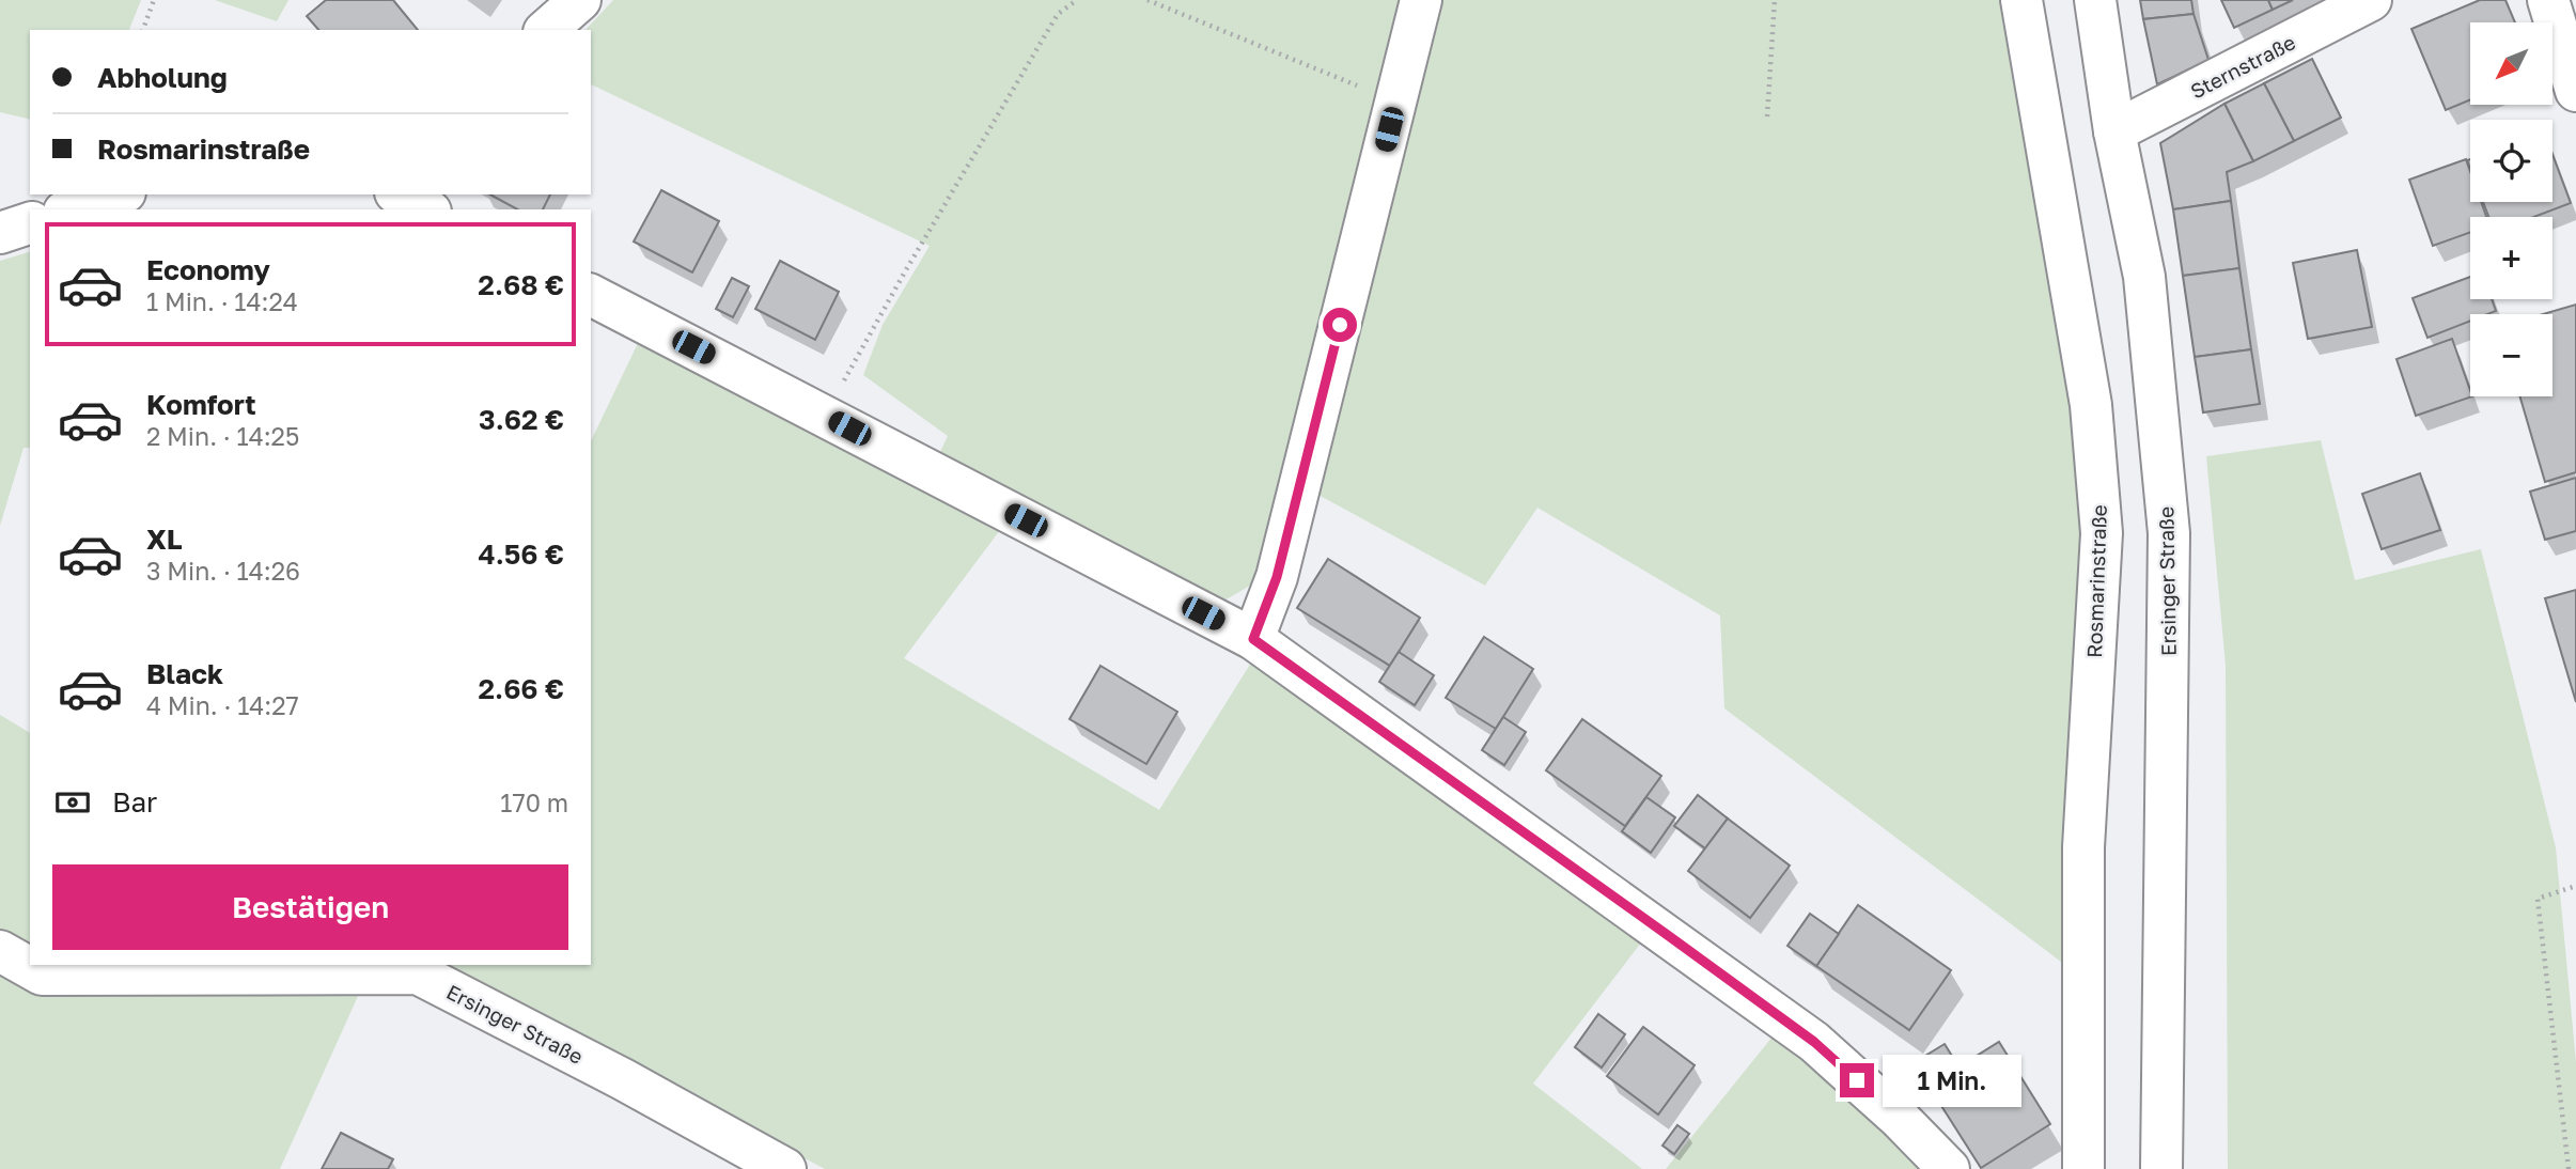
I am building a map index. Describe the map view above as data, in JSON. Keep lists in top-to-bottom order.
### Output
{
  "streets": {
    "street": ["Sternstraße", "Rosmarinstraße", "Ersinger Straße"]
  },
  "crossings": [
    ["Sternstraße", "Ersinger Straße"]
  ],
  "north": "bottom left",
  "page": {
    "map_buttons": ["+", "−"],
    "banner": ["Abholung", "Rosmarinstraße"],
    "list": [
      {
        "name": "Economy",
        "note": "1 Min. · 14:24",
        "value": "2.68 €"
      },
      {
        "name": "Komfort",
        "note": "2 Min. · 14:25",
        "value": "3.62 €"
      },
      {
        "name": "XL",
        "note": "3 Min. · 14:26",
        "value": "4.56 €"
      },
      {
        "name": "Black",
        "note": "4 Min. · 14:27",
        "value": "2.66 €"
      }
    ],
    "pay": ["Bar", "170 m"],
    "buttons": "Bestätigen",
    "bubble": "1 Min."
  }
}
